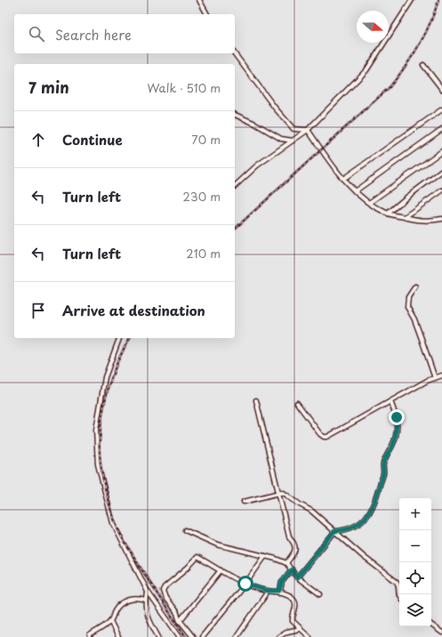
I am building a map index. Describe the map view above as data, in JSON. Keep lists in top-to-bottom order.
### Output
{
  "north": "right",
  "page": {
    "search": "Search here",
    "heading": ["7 min", "Walk · 510 m"],
    "list": [
      ["Continue", "70 m"],
      ["Turn left", "230 m"],
      ["Turn left", "210 m"],
      "Arrive at destination"
    ],
    "map_buttons": ["+", "−"]
  }
}
